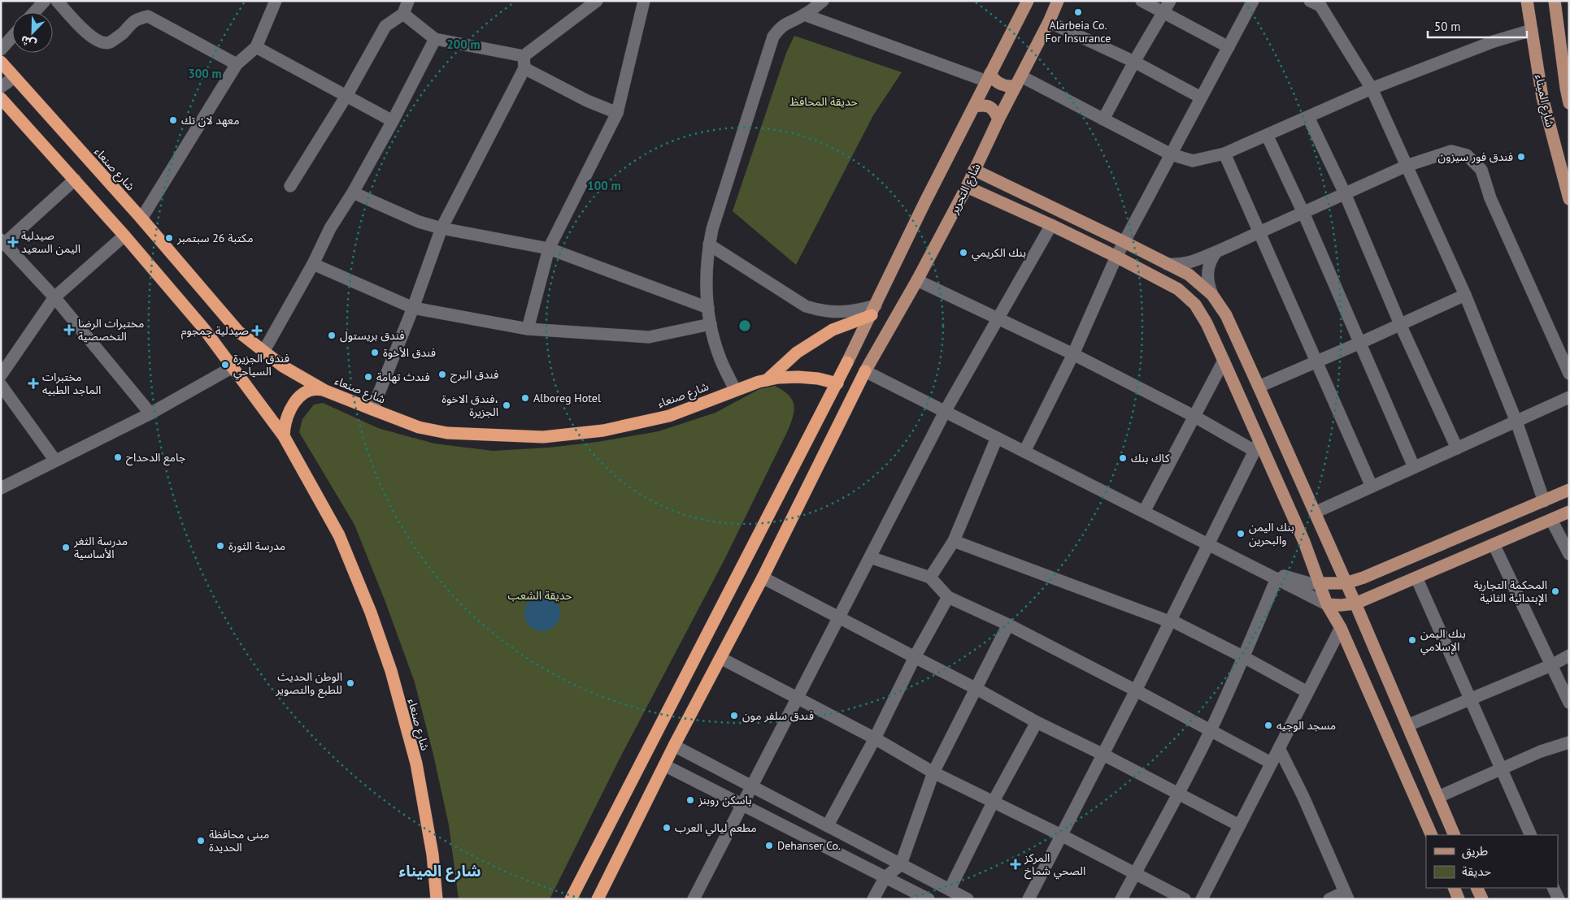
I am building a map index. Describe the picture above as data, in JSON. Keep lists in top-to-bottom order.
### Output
{
  "streets": {
    "highway": ["شارع صنعاء"],
    "main road": ["شارع الميناء", "شارع التحرير"]
  },
  "districts": ["شارع الميناء"],
  "parks": ["حديقة المحافظ", "حديقة الشعب"],
  "places": {
    "other": [
      "Alarbeia Co. For Insurance",
      "معهد لان تك",
      "فندق فور سيزون",
      "مكتبة 26 سبتمبر",
      "بنك الكريمي",
      "فندق بريستول",
      "فندق الأخوة",
      "فندق الجزيرة السياحي",
      "فندق البرج",
      "فندث تهامة",
      "Alboreg Hotel",
      "فندق الاخوة، الجزيرة",
      "جامع الدحداح",
      "كاك بنك",
      "بنك اليمن والبحرين",
      "مدرسة الثورة",
      "مدرسة الثغر الأساسية",
      "المحكمة التجارية الإبتدائية الثانية",
      "بنك اليمن الإسلامي",
      "الوطن الحديث للطبع والتصوير",
      "فندق سلفر مون",
      "مسجد الوجيه",
      "باسكن روبنز",
      "مطعم ليالي العرب",
      "مبنى محافظة الحديدة",
      "Dehanser Co."
    ],
    "health": [
      "صيدلية اليمن السعيد",
      "مختبرات الرضا التخصصية",
      "صيدلية جمجوم",
      "مختبرات الماجد الطبيه",
      "المركز الصحي شماخ"
    ]
  },
  "legend": ["طريق", "حديقة"],
  "scale_bar": "50 m",
  "north": "bottom left",
  "rings": ["200 m", "300 m", "100 m"]
}
